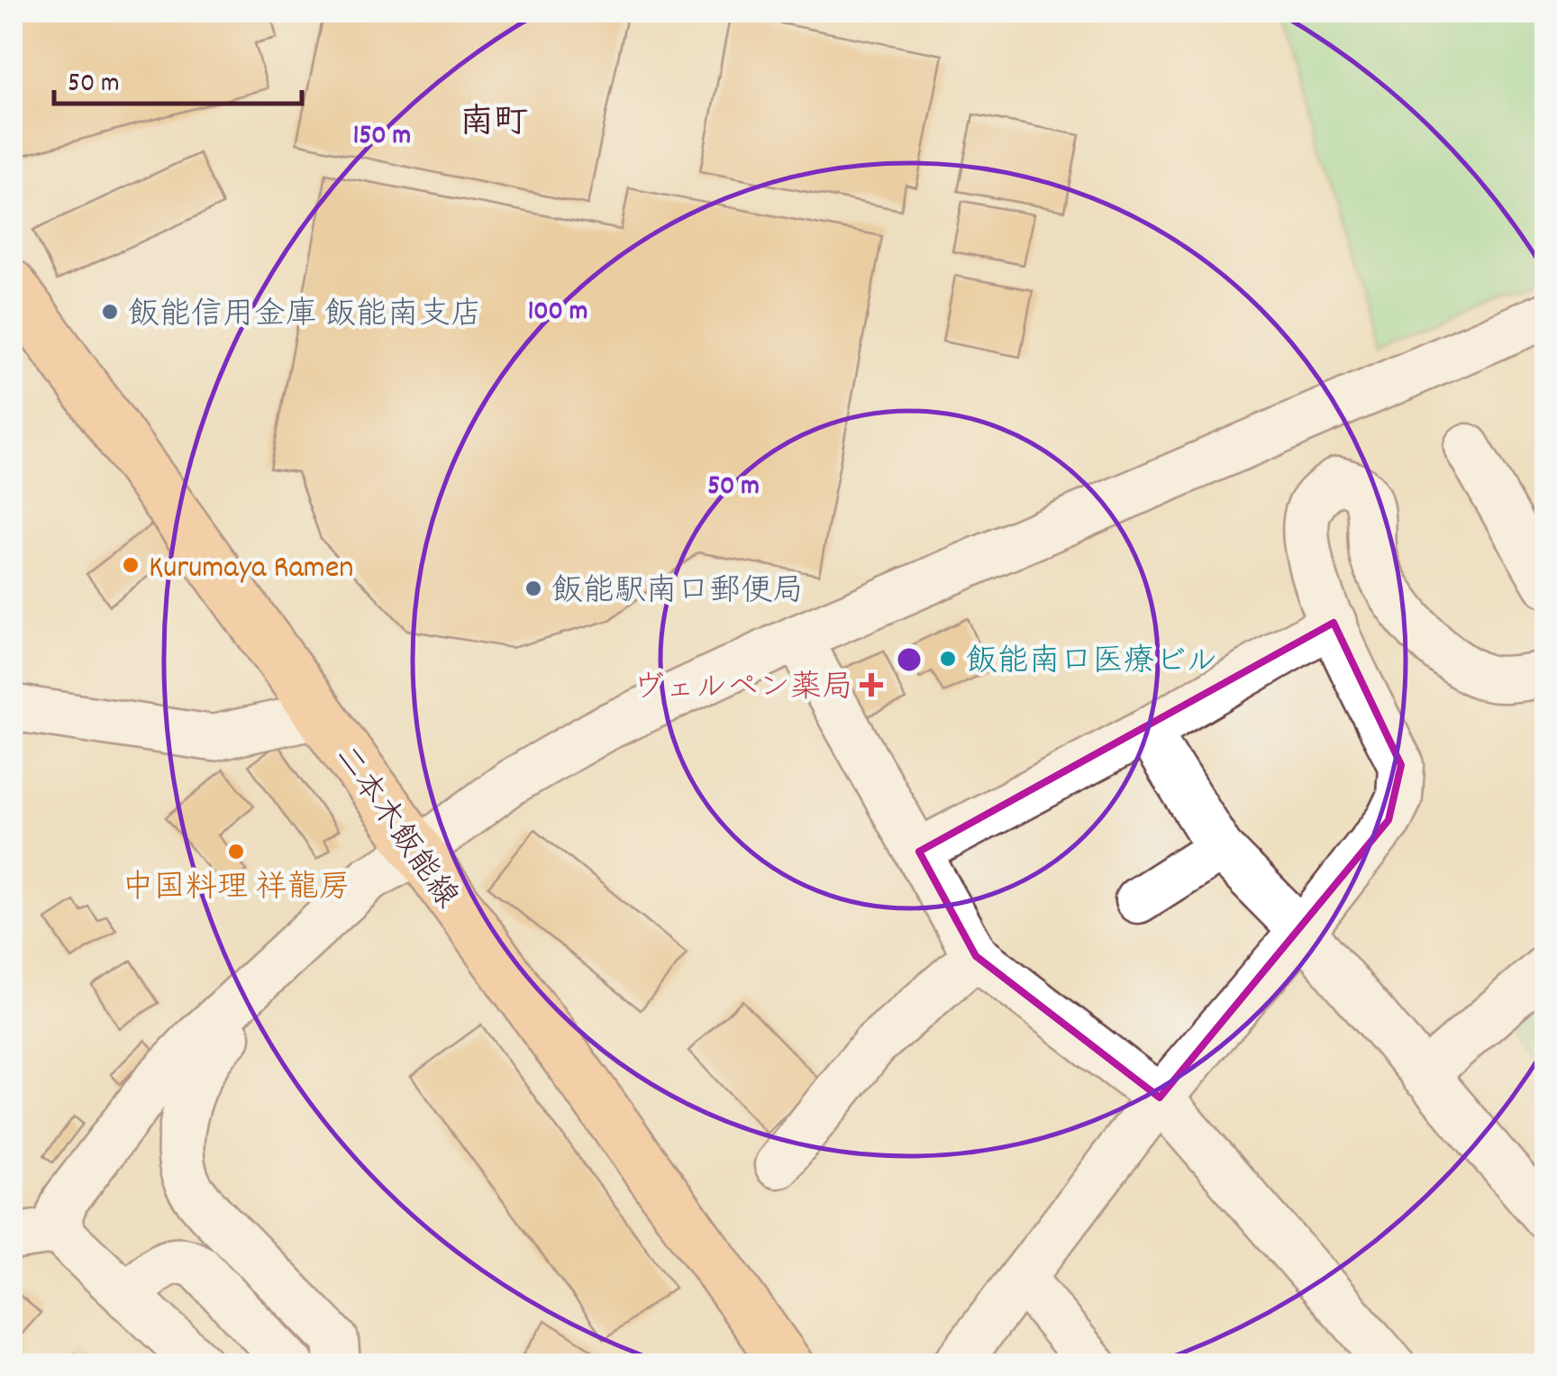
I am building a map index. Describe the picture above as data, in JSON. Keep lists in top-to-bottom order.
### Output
{
  "streets": {
    "main road": ["二本木飯能線"]
  },
  "districts": ["南町"],
  "places": {
    "other": [
      "飯能信用金庫 飯能南支店",
      "Kurumaya Ramen",
      "飯能駅南口郵便局",
      "飯能南口医療ビル",
      "中国料理 祥龍房"
    ],
    "health": ["ヴェルペン薬局"]
  },
  "scale_bar": "50 m",
  "rings": ["150 m", "100 m", "50 m"]
}
